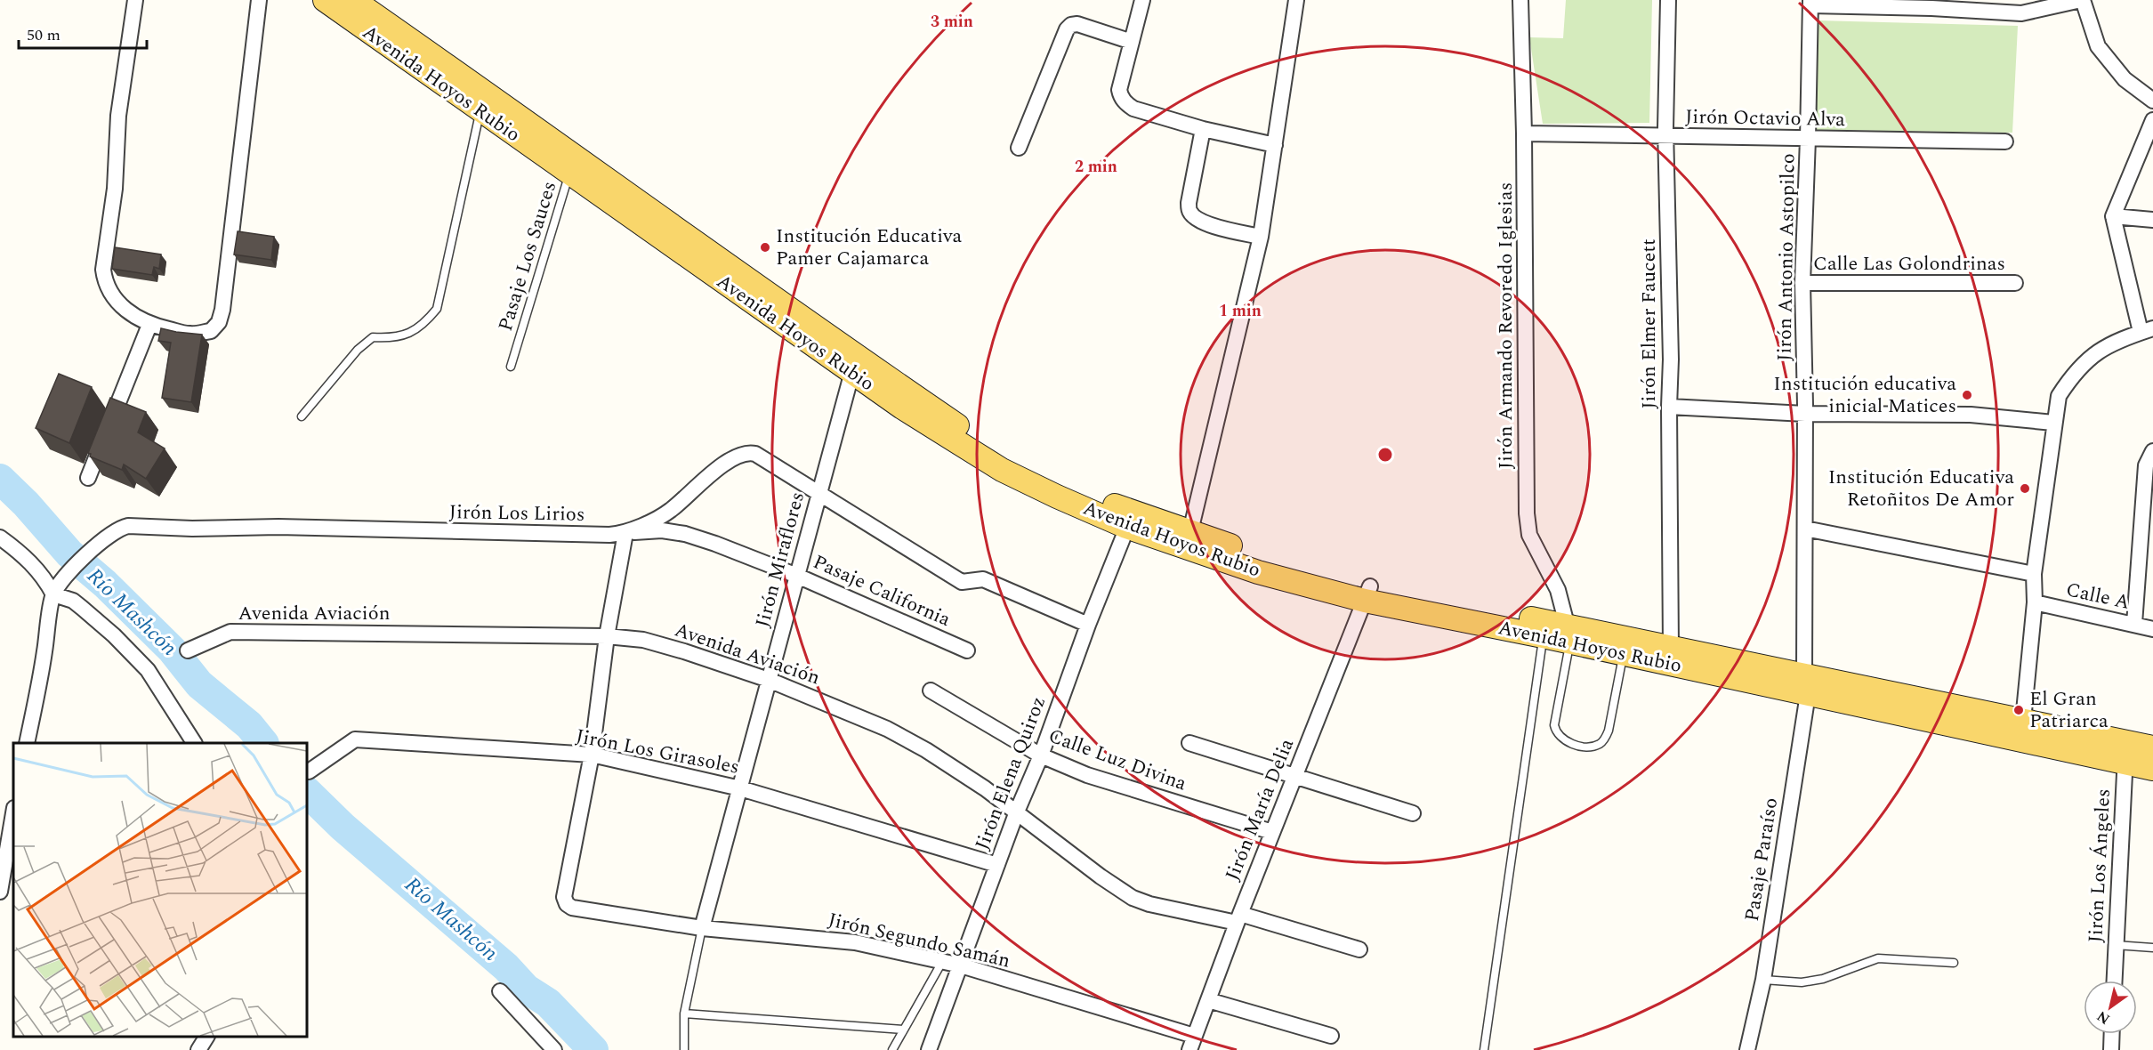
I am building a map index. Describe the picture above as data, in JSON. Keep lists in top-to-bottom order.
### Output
{
  "streets": {
    "main road": ["Avenida Hoyos Rubio"],
    "street": [
      "Jirón Octavio Alva",
      "Jirón Antonio Astopilco",
      "Calle Las Golondrinas",
      "Jirón Elmer Faucett",
      "Jirón Armando Revoredo Iglesias",
      "Jirón Los Lirios",
      "Jirón Miraflores",
      "Pasaje California",
      "Calle A",
      "Avenida Aviación",
      "Jirón Los Girasoles",
      "Calle Luz Divina",
      "Jirón Elena Quiroz",
      "Jirón María Delia",
      "Pasaje Paraíso",
      "Jirón Los Ángeles",
      "Jirón Segundo Samán"
    ],
    "lane": ["Pasaje Los Sauces"]
  },
  "crossings": [
    ["Avenida Hoyos Rubio", "Pasaje Los Sauces"],
    ["Avenida Hoyos Rubio", "Jirón Antonio Astopilco"],
    ["Avenida Hoyos Rubio", "Jirón Elmer Faucett"],
    ["Avenida Hoyos Rubio", "Jirón Armando Revoredo Iglesias"],
    ["Avenida Hoyos Rubio", "Jirón Miraflores"],
    ["Avenida Hoyos Rubio", "Jirón Elena Quiroz"],
    ["Avenida Hoyos Rubio", "Jirón María Delia"],
    ["Avenida Hoyos Rubio", "Pasaje Paraíso"],
    ["Avenida Hoyos Rubio", "Jirón Los Ángeles"],
    ["Jirón Octavio Alva", "Jirón Antonio Astopilco"],
    ["Jirón Octavio Alva", "Jirón Elmer Faucett"],
    ["Jirón Octavio Alva", "Jirón Armando Revoredo Iglesias"],
    ["Jirón Antonio Astopilco", "Calle Las Golondrinas"],
    ["Jirón Antonio Astopilco", "Pasaje Paraíso"],
    ["Jirón Los Lirios", "Jirón Miraflores"],
    ["Jirón Los Lirios", "Pasaje California"],
    ["Jirón Los Lirios", "Jirón Elena Quiroz"],
    ["Jirón Miraflores", "Pasaje California"],
    ["Jirón Miraflores", "Avenida Aviación"],
    ["Jirón Miraflores", "Jirón Los Girasoles"],
    ["Jirón Miraflores", "Jirón Segundo Samán"],
    ["Avenida Aviación", "Jirón Elena Quiroz"],
    ["Avenida Aviación", "Jirón María Delia"],
    ["Jirón Los Girasoles", "Jirón Elena Quiroz"],
    ["Jirón Los Girasoles", "Jirón Segundo Samán"],
    ["Calle Luz Divina", "Jirón Elena Quiroz"],
    ["Calle Luz Divina", "Jirón María Delia"],
    ["Jirón Elena Quiroz", "Jirón Segundo Samán"],
    ["Jirón María Delia", "Jirón Segundo Samán"]
  ],
  "water": ["Río Mashcón"],
  "places": [
    "Institución Educativa Pamer Cajamarca",
    "Institución educativa inicial Matices",
    "Institución Educativa Retoñitos De Amor",
    "El Gran Patriarca"
  ],
  "scale_bar": "50 m",
  "north": "bottom left",
  "rings": ["3 min", "2 min", "1 min"]
}
